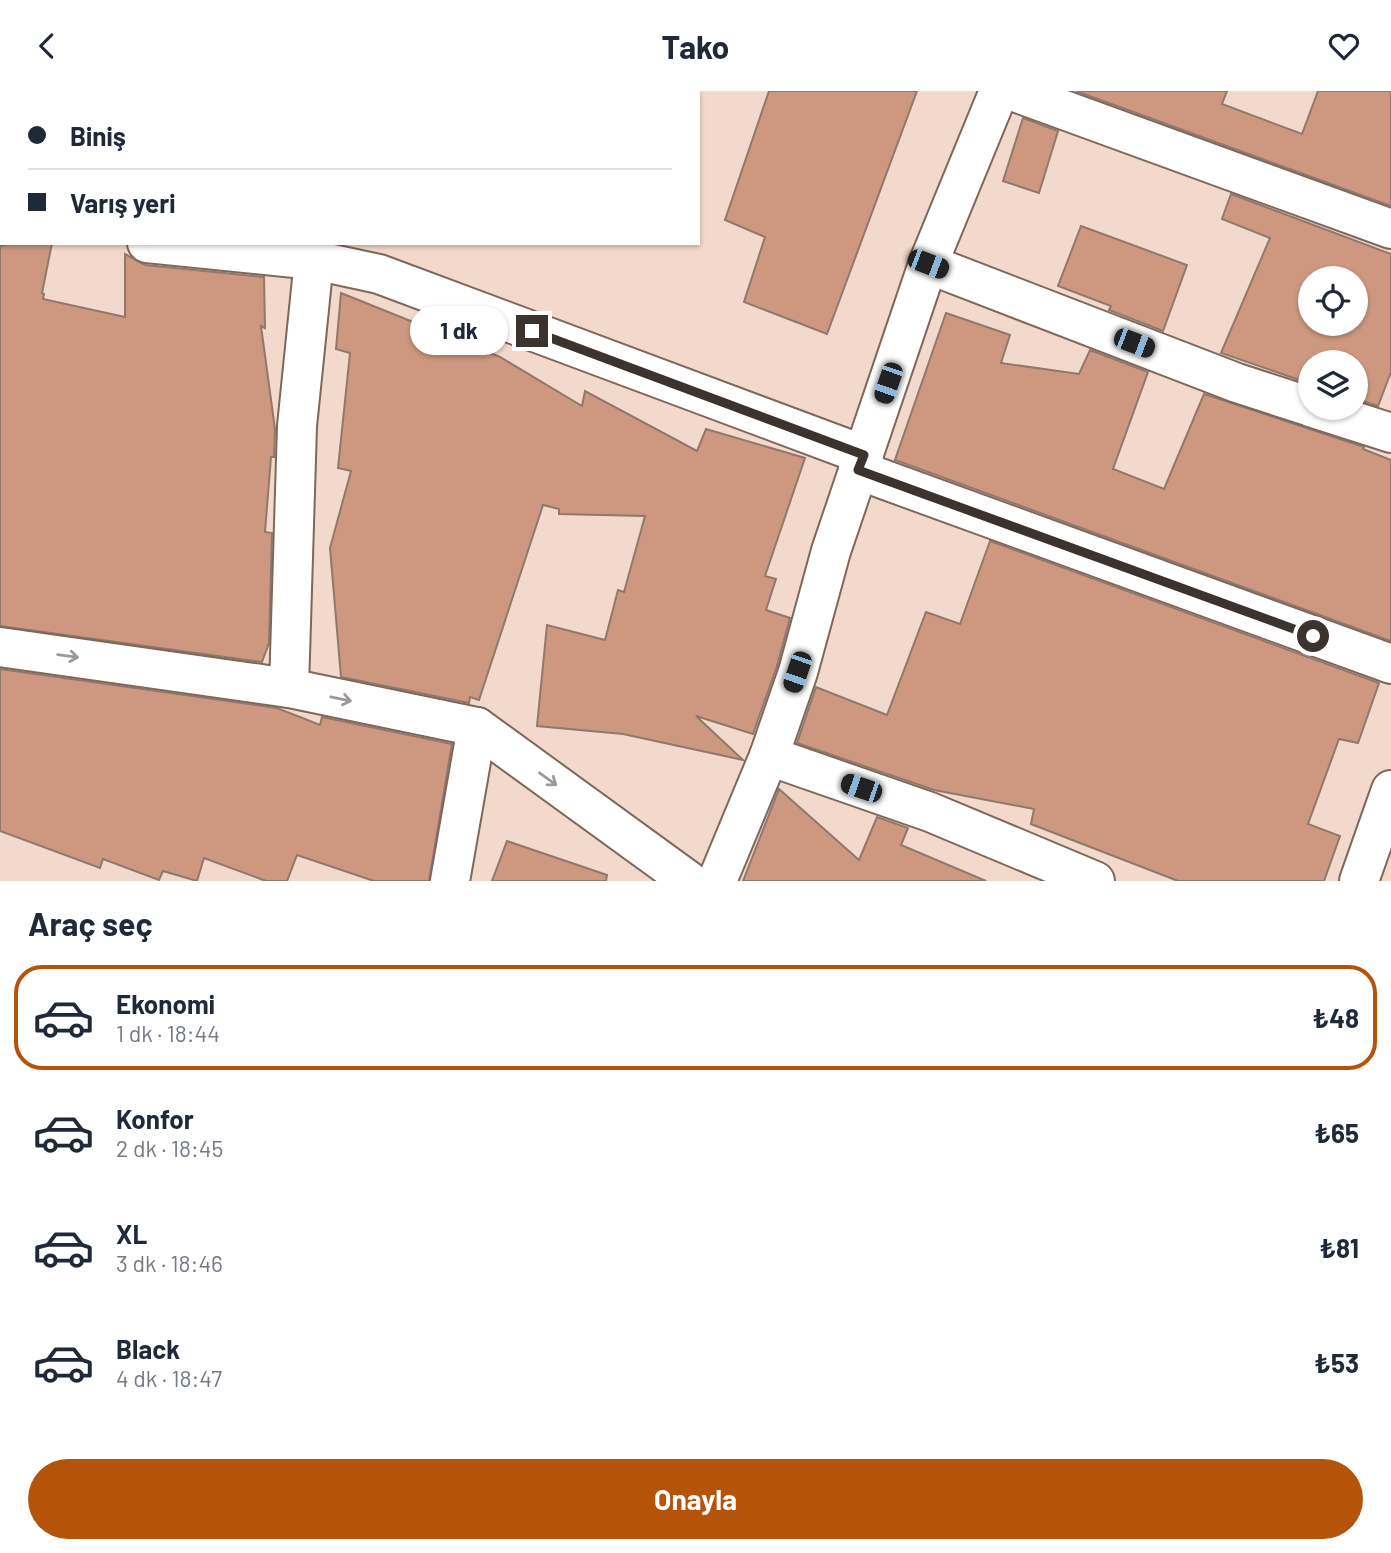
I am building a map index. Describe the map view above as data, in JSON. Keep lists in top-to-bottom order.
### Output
{
  "page": {
    "header": "Tako",
    "banner": ["Biniş", "Varış yeri"],
    "bubble": "1 dk",
    "heading": "Araç seç",
    "list": [
      {
        "name": "Ekonomi",
        "note": "1 dk · 18:44",
        "value": "₺48"
      },
      {
        "name": "Konfor",
        "note": "2 dk · 18:45",
        "value": "₺65"
      },
      {
        "name": "XL",
        "note": "3 dk · 18:46",
        "value": "₺81"
      },
      {
        "name": "Black",
        "note": "4 dk · 18:47",
        "value": "₺53"
      }
    ],
    "buttons": "Onayla"
  }
}
